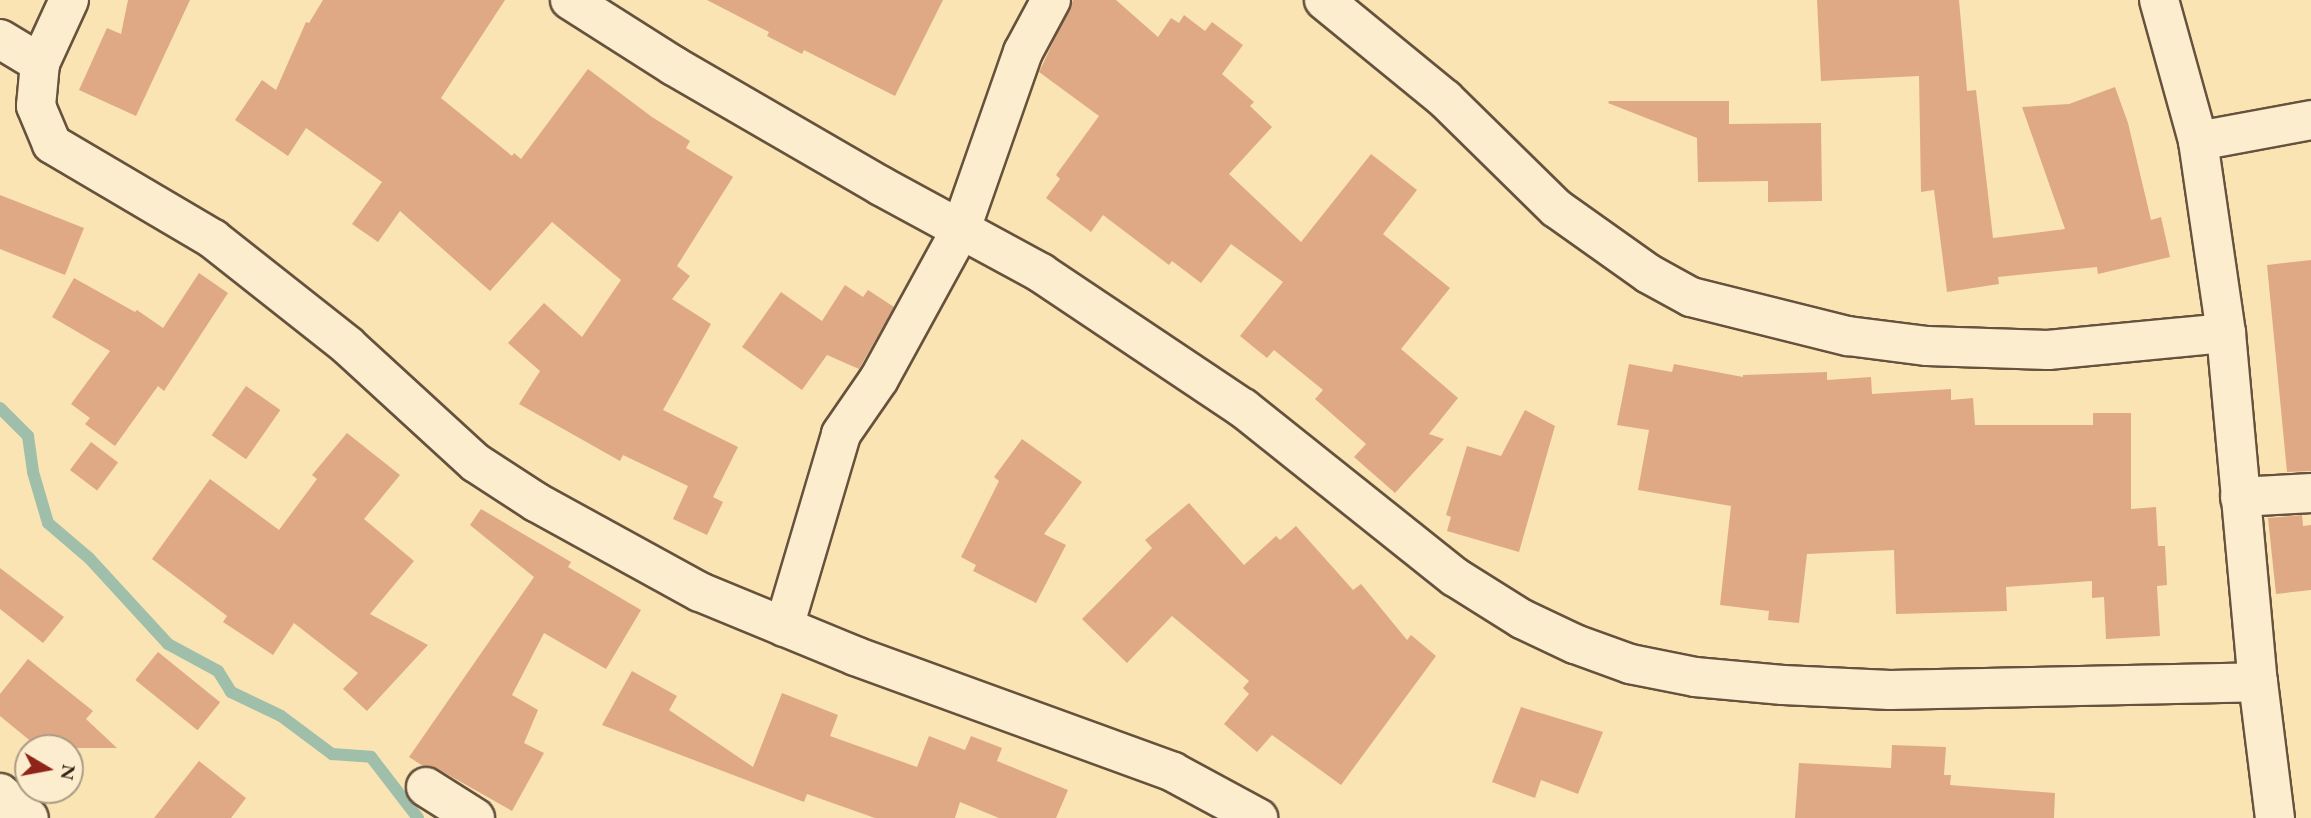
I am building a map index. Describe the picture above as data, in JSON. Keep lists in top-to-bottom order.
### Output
{
  "north": "right"
}
